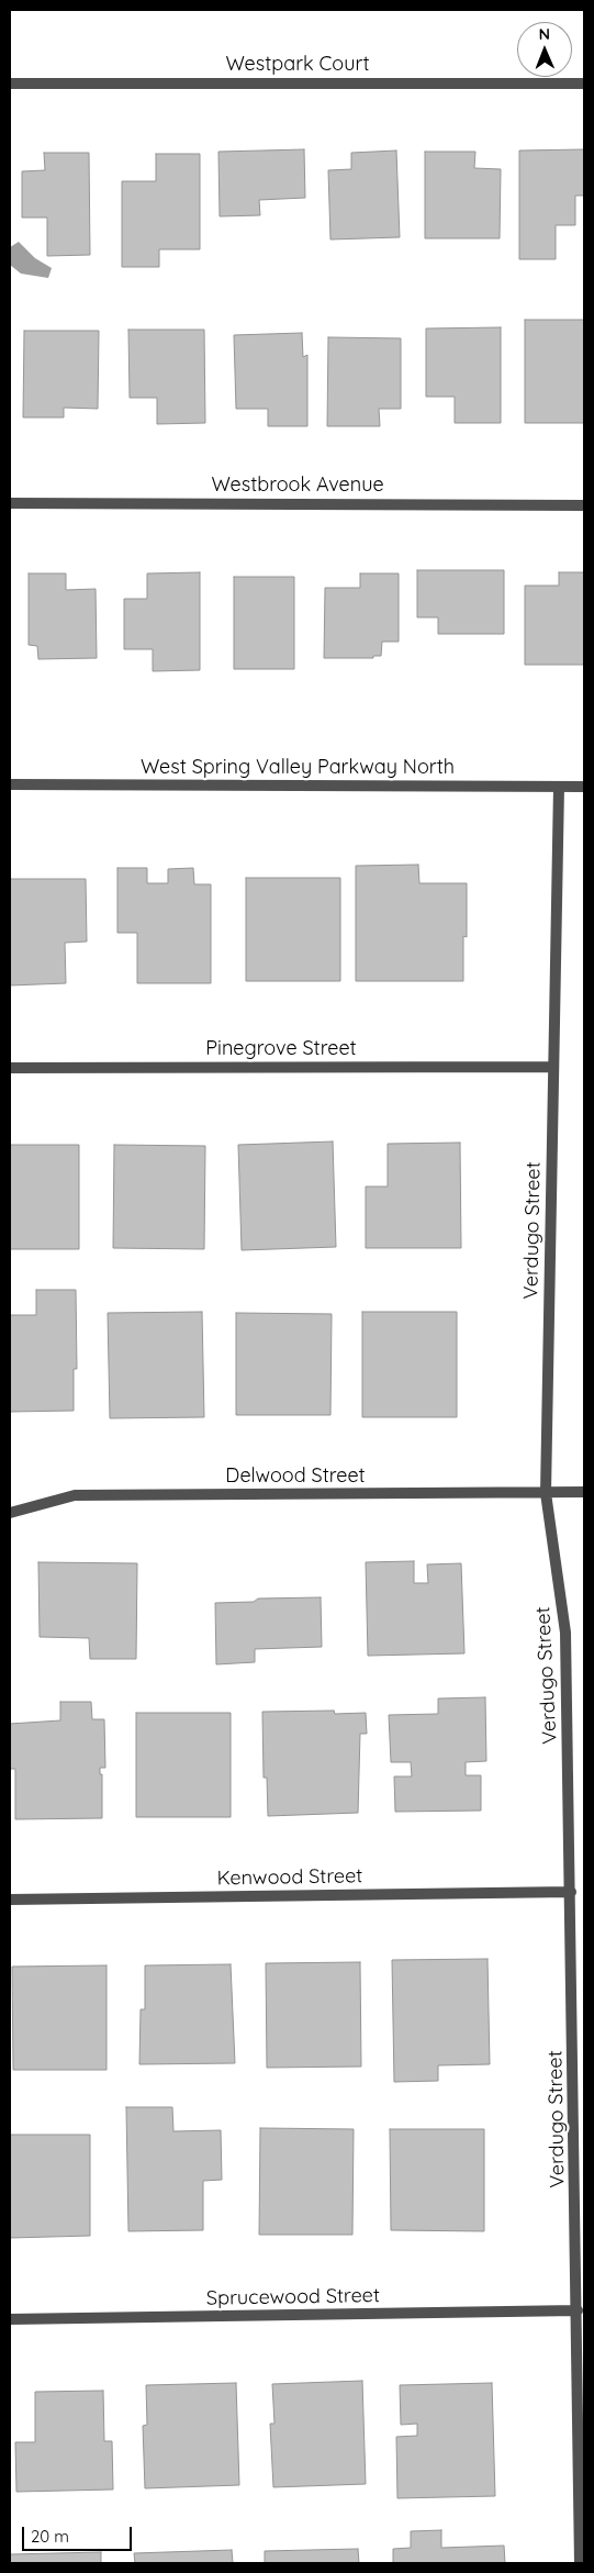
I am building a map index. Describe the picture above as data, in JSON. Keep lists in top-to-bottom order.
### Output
{
  "streets": {
    "street": [
      "Westpark Court",
      "Westbrook Avenue",
      "West Spring Valley Parkway North",
      "Pinegrove Street",
      "Verdugo Street",
      "Delwood Street",
      "Kenwood Street",
      "Sprucewood Street"
    ]
  },
  "crossings": [
    ["West Spring Valley Parkway North", "Verdugo Street"],
    ["Pinegrove Street", "Verdugo Street"],
    ["Verdugo Street", "Delwood Street"],
    ["Verdugo Street", "Kenwood Street"],
    ["Verdugo Street", "Sprucewood Street"]
  ],
  "scale_bar": "20 m",
  "north": "top"
}
